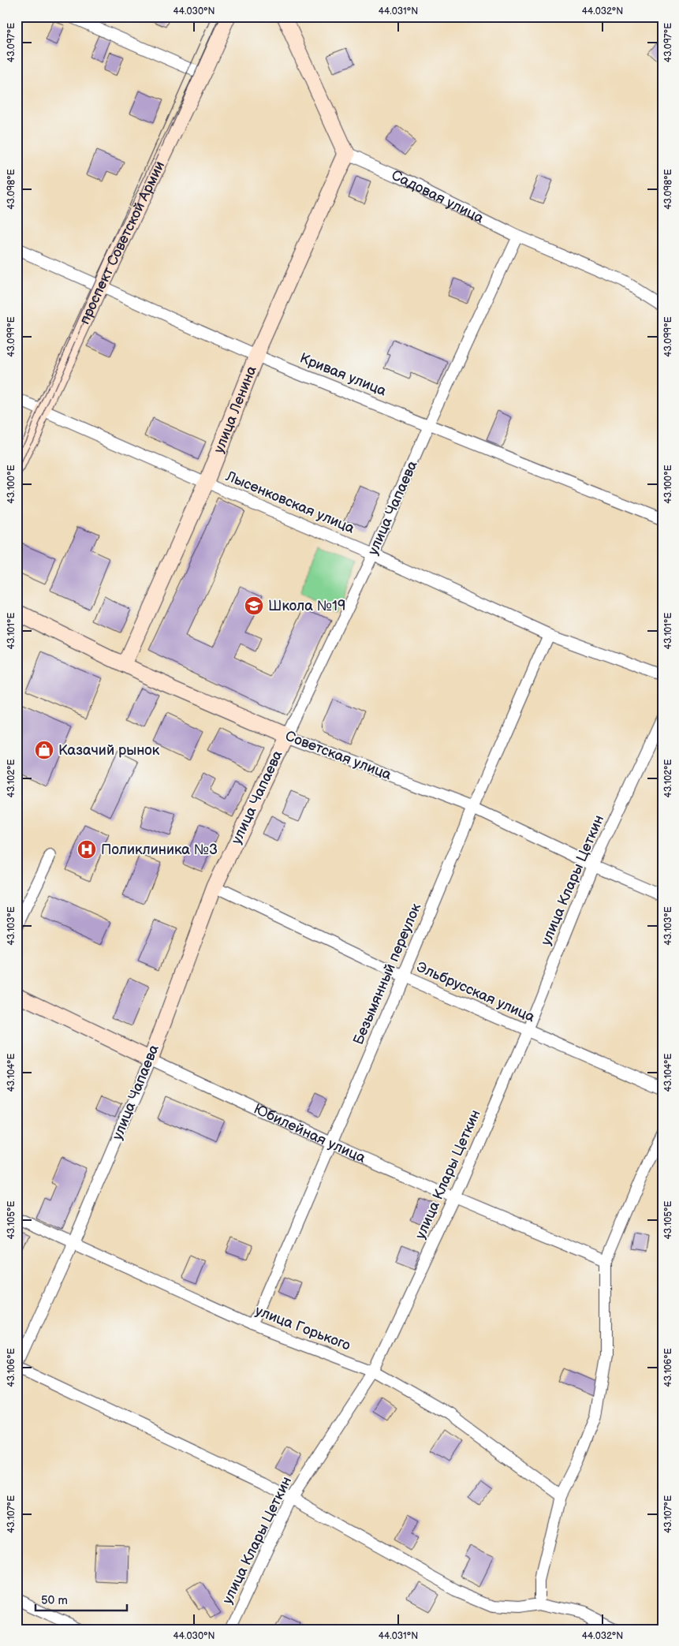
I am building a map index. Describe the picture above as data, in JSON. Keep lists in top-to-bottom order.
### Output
{
  "streets": {
    "main road": [
      "проспект Советской Армии",
      "улица Ленина",
      "улица Чапаева",
      "Советская улица",
      "Юбилейная улица"
    ],
    "street": [
      "Садовая улица",
      "Кривая улица",
      "Лысенковская улица",
      "улица Клары Цеткин",
      "Безымянный переулок",
      "Эльбрусская улица",
      "улица Горького"
    ]
  },
  "crossings": [
    ["Садовая улица", "улица Ленина"],
    ["Садовая улица", "улица Чапаева"],
    ["проспект Советской Армии", "Кривая улица"],
    ["проспект Советской Армии", "Лысенковская улица"],
    ["Кривая улица", "улица Ленина"],
    ["Кривая улица", "улица Чапаева"],
    ["улица Ленина", "Лысенковская улица"],
    ["улица Ленина", "Советская улица"],
    ["Лысенковская улица", "улица Чапаева"],
    ["Лысенковская улица", "Безымянный переулок"],
    ["улица Чапаева", "Советская улица"],
    ["улица Чапаева", "Эльбрусская улица"],
    ["улица Чапаева", "Юбилейная улица"],
    ["улица Чапаева", "улица Горького"],
    ["Советская улица", "улица Клары Цеткин"],
    ["Советская улица", "Безымянный переулок"],
    ["улица Клары Цеткин", "Эльбрусская улица"],
    ["улица Клары Цеткин", "Юбилейная улица"],
    ["улица Клары Цеткин", "улица Горького"],
    ["Безымянный переулок", "Эльбрусская улица"],
    ["Безымянный переулок", "Юбилейная улица"],
    ["Безымянный переулок", "улица Горького"]
  ],
  "places": {
    "school or university": ["Школа №19"],
    "shop": ["Казачий рынок"],
    "hospital": ["Поликлиника №3"]
  },
  "scale_bar": "50 m",
  "coordinates": [
    "44.030°N",
    "44.031°N",
    "44.032°N",
    "43.097°E",
    "43.098°E",
    "43.099°E",
    "43.100°E",
    "43.101°E",
    "43.102°E",
    "43.103°E",
    "43.104°E",
    "43.105°E",
    "43.106°E",
    "43.107°E"
  ]
}
